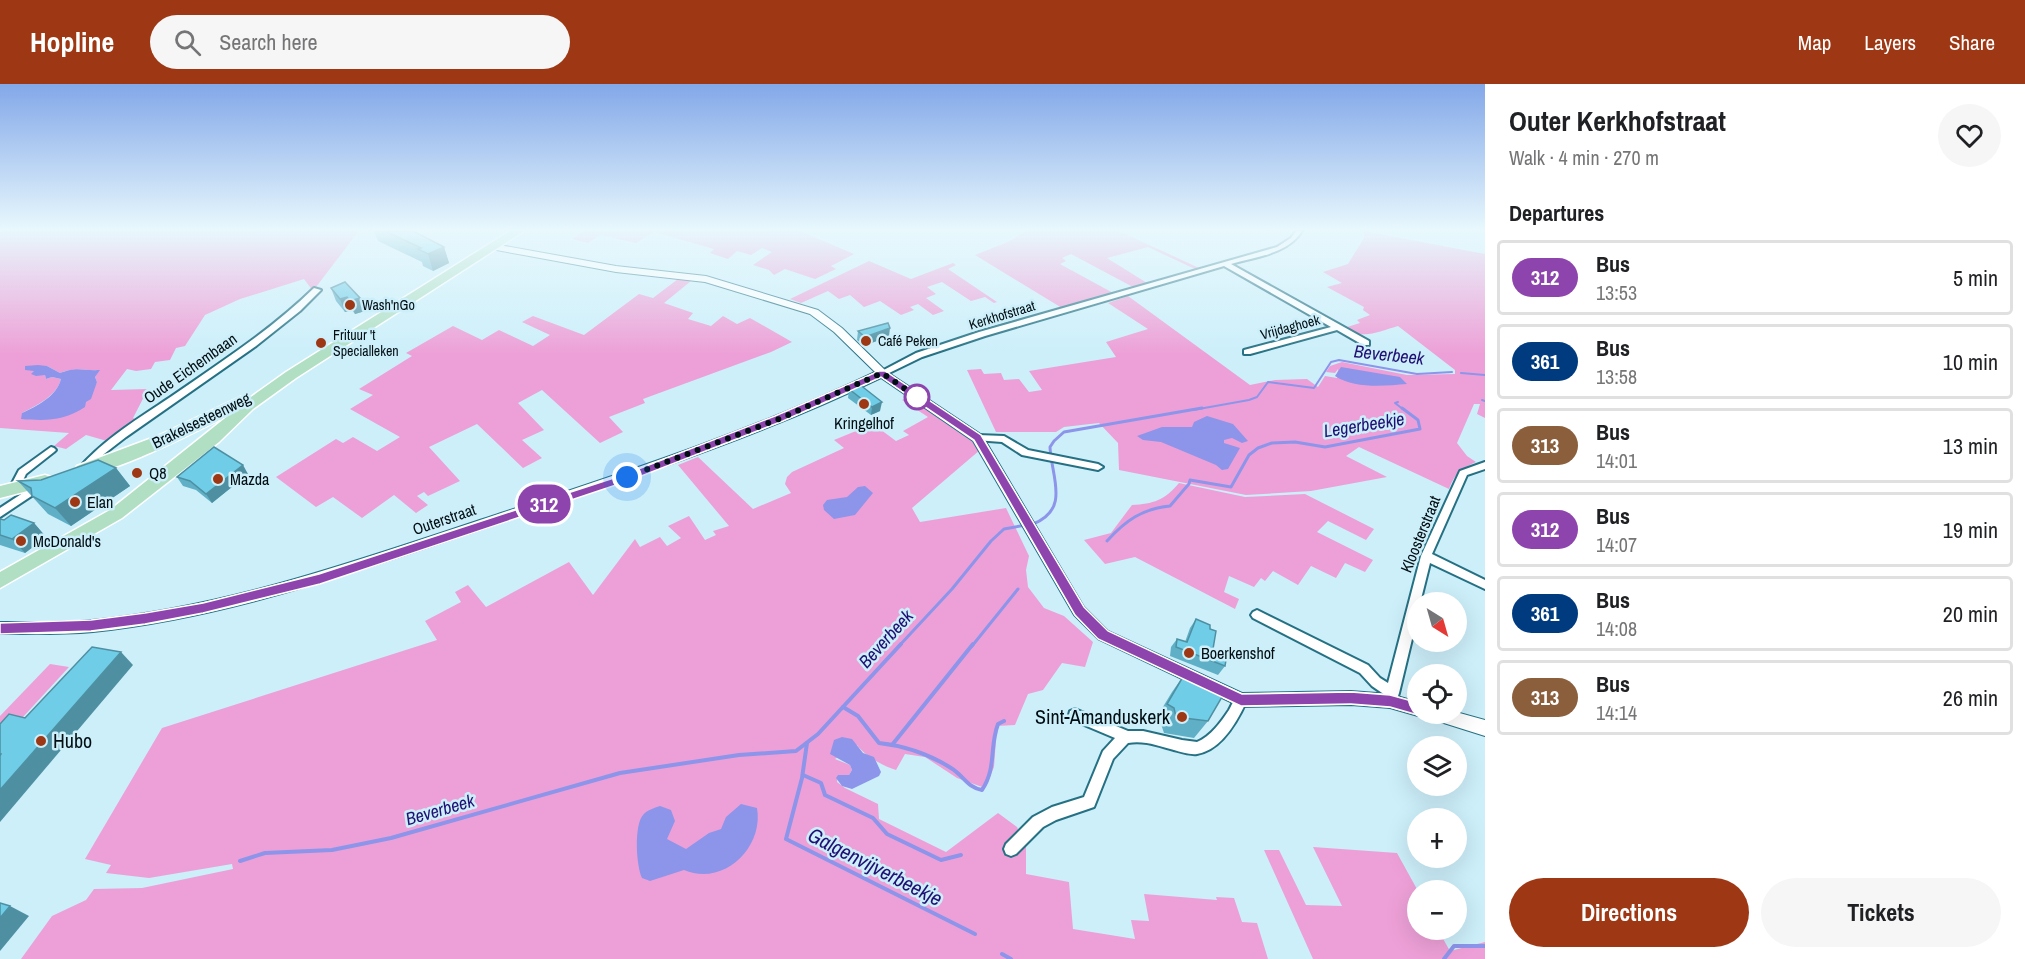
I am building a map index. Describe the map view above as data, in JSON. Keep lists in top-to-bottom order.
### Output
{
  "streets": {
    "main road": ["Brakelsesteenweg"],
    "street": [
      "Kerkhofstraat",
      "Vrijdaghoek",
      "Oude Eichembaan",
      "Outerstraat",
      "Kloosterstraat"
    ]
  },
  "crossings": [
    ["Kerkhofstraat", "Outerstraat"]
  ],
  "water": ["Beverbeek", "Legerbeekje", "Galgenvijverbeekje"],
  "places": [
    "Wash'nGo",
    "Café Peken",
    "Frituur 't Specialleken",
    "Kringelhof",
    "Q8",
    "Mazda",
    "Elan",
    "McDonald's",
    "Boerkenshof",
    "Sint-Amanduskerk",
    "Hubo"
  ],
  "lines": ["bus line 312"],
  "north": "bottom right",
  "page": {
    "header": "Hopline",
    "search": "Search here",
    "nav": ["Map", "Layers", "Share"],
    "on_map": "312",
    "heading": [
      ["Outer Kerkhofstraat", "Walk · 4 min · 270 m"],
      "Departures"
    ],
    "list": [
      {
        "mark": "312",
        "name": "Bus",
        "note": "13:53",
        "value": "5 min"
      },
      {
        "mark": "361",
        "name": "Bus",
        "note": "13:58",
        "value": "10 min"
      },
      {
        "mark": "313",
        "name": "Bus",
        "note": "14:01",
        "value": "13 min"
      },
      {
        "mark": "312",
        "name": "Bus",
        "note": "14:07",
        "value": "19 min"
      },
      {
        "mark": "361",
        "name": "Bus",
        "note": "14:08",
        "value": "20 min"
      },
      {
        "mark": "313",
        "name": "Bus",
        "note": "14:14",
        "value": "26 min"
      }
    ],
    "map_buttons": ["+", "−"],
    "buttons": ["Directions", "Tickets"]
  }
}
